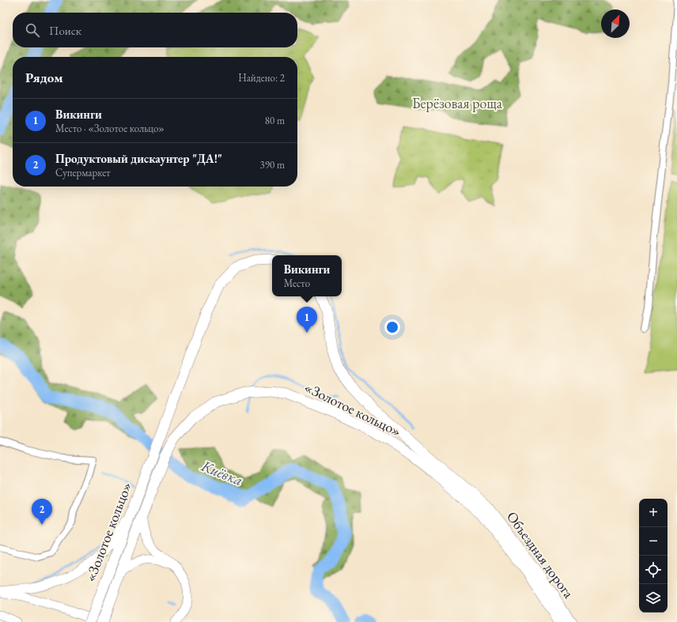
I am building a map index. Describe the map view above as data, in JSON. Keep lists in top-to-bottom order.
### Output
{
  "streets": {
    "highway": ["«Золотое кольцо»", "Объездная дорога"]
  },
  "crossings": [
    ["«Золотое кольцо»", "Объездная дорога"]
  ],
  "water": ["Киёвка"],
  "parks": ["Берёзовая роща"],
  "north": "top right",
  "page": {
    "search": "Поиск",
    "heading": ["Рядом", "Найдено: 2"],
    "list": [
      {
        "mark": "1",
        "name": "Викинги",
        "note": "Место · «Золотое кольцо»",
        "value": "80 m"
      },
      {
        "mark": "2",
        "name": "Продуктовый дискаунтер \"ДА!\"",
        "note": "Супермаркет",
        "value": "390 m"
      }
    ],
    "popup": ["Викинги", "Место"],
    "pins": ["1", "2"],
    "map_buttons": ["+", "−"]
  }
}
